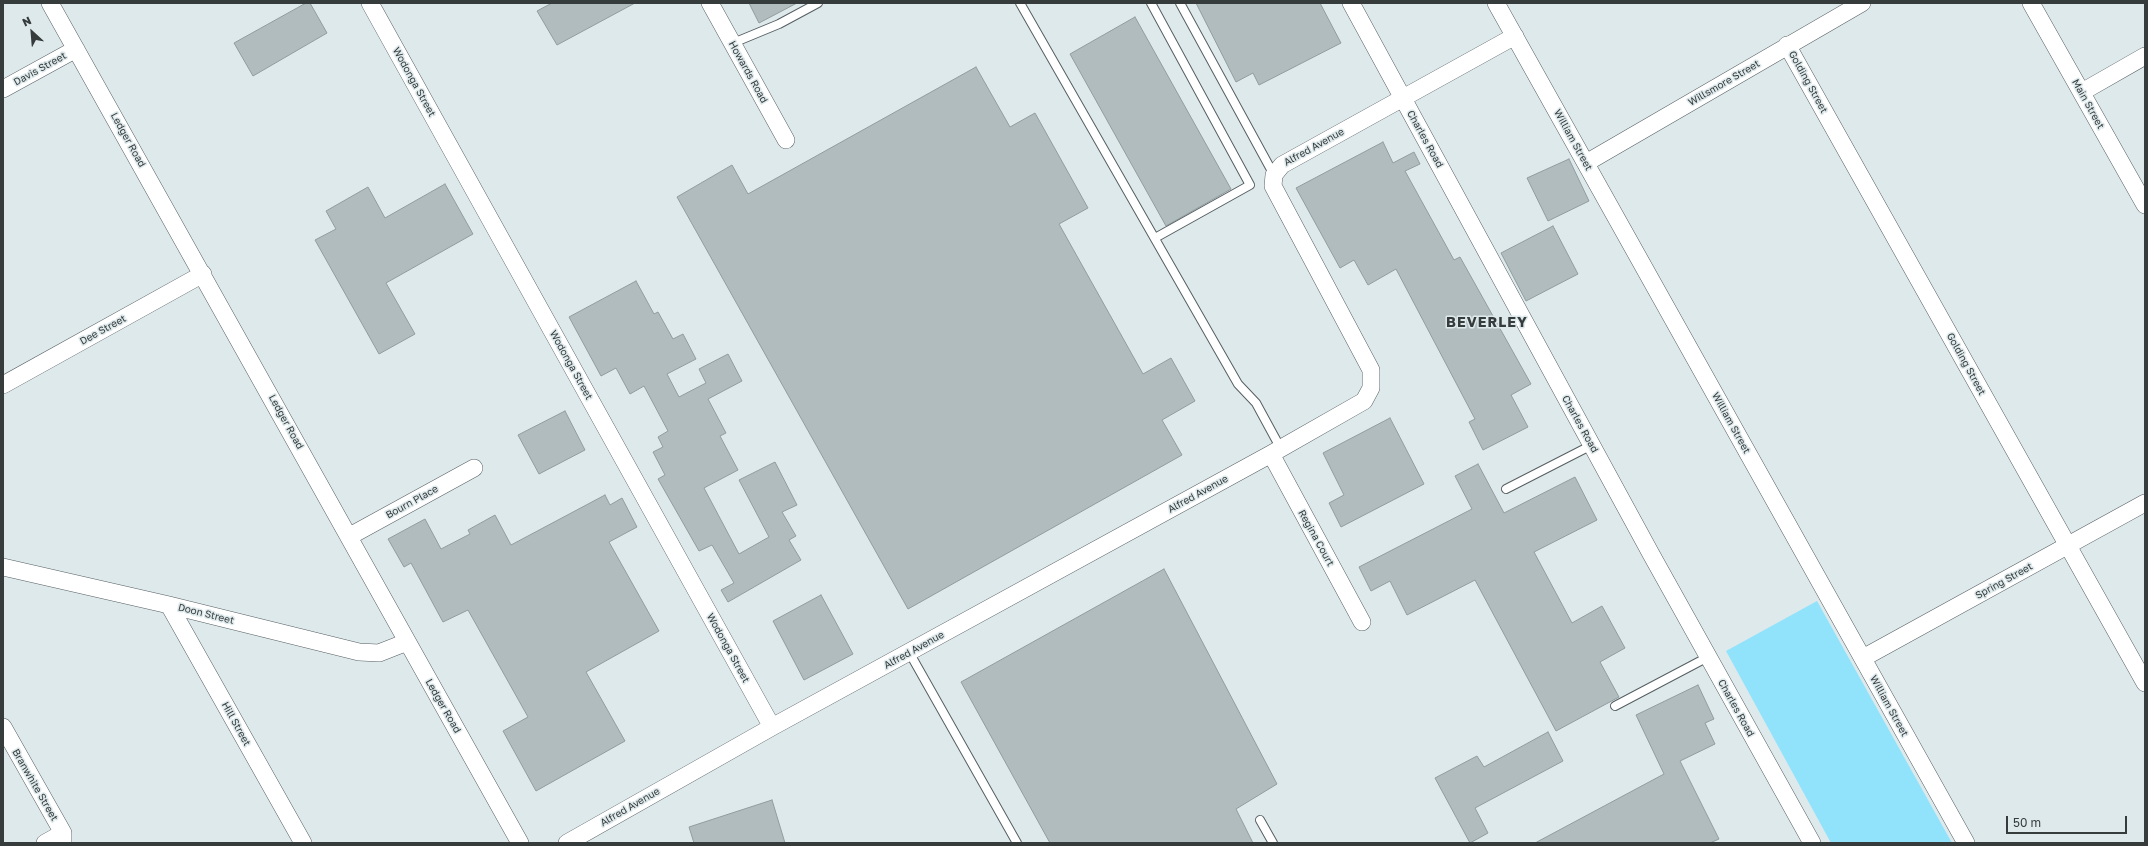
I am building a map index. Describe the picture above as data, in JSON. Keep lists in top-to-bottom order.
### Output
{
  "streets": {
    "street": [
      "Davis Street",
      "Howards Road",
      "Wodonga Street",
      "Golding Street",
      "Willsmore Street",
      "Main Street",
      "Charles Road",
      "Ledger Road",
      "William Street",
      "Alfred Avenue",
      "Dee Street",
      "Bourn Place",
      "Regina Court",
      "Spring Street",
      "Doon Street",
      "Hill Street",
      "Branwhite Street"
    ]
  },
  "crossings": [
    ["Davis Street", "Ledger Road"],
    ["Wodonga Street", "Alfred Avenue"],
    ["Golding Street", "Willsmore Street"],
    ["Golding Street", "Spring Street"],
    ["Willsmore Street", "William Street"],
    ["Charles Road", "Alfred Avenue"],
    ["Ledger Road", "Dee Street"],
    ["Ledger Road", "Bourn Place"],
    ["Ledger Road", "Doon Street"],
    ["William Street", "Alfred Avenue"],
    ["William Street", "Spring Street"],
    ["Alfred Avenue", "Regina Court"],
    ["Doon Street", "Hill Street"]
  ],
  "districts": ["BEVERLEY"],
  "scale_bar": "50 m",
  "north": "top left"
}
